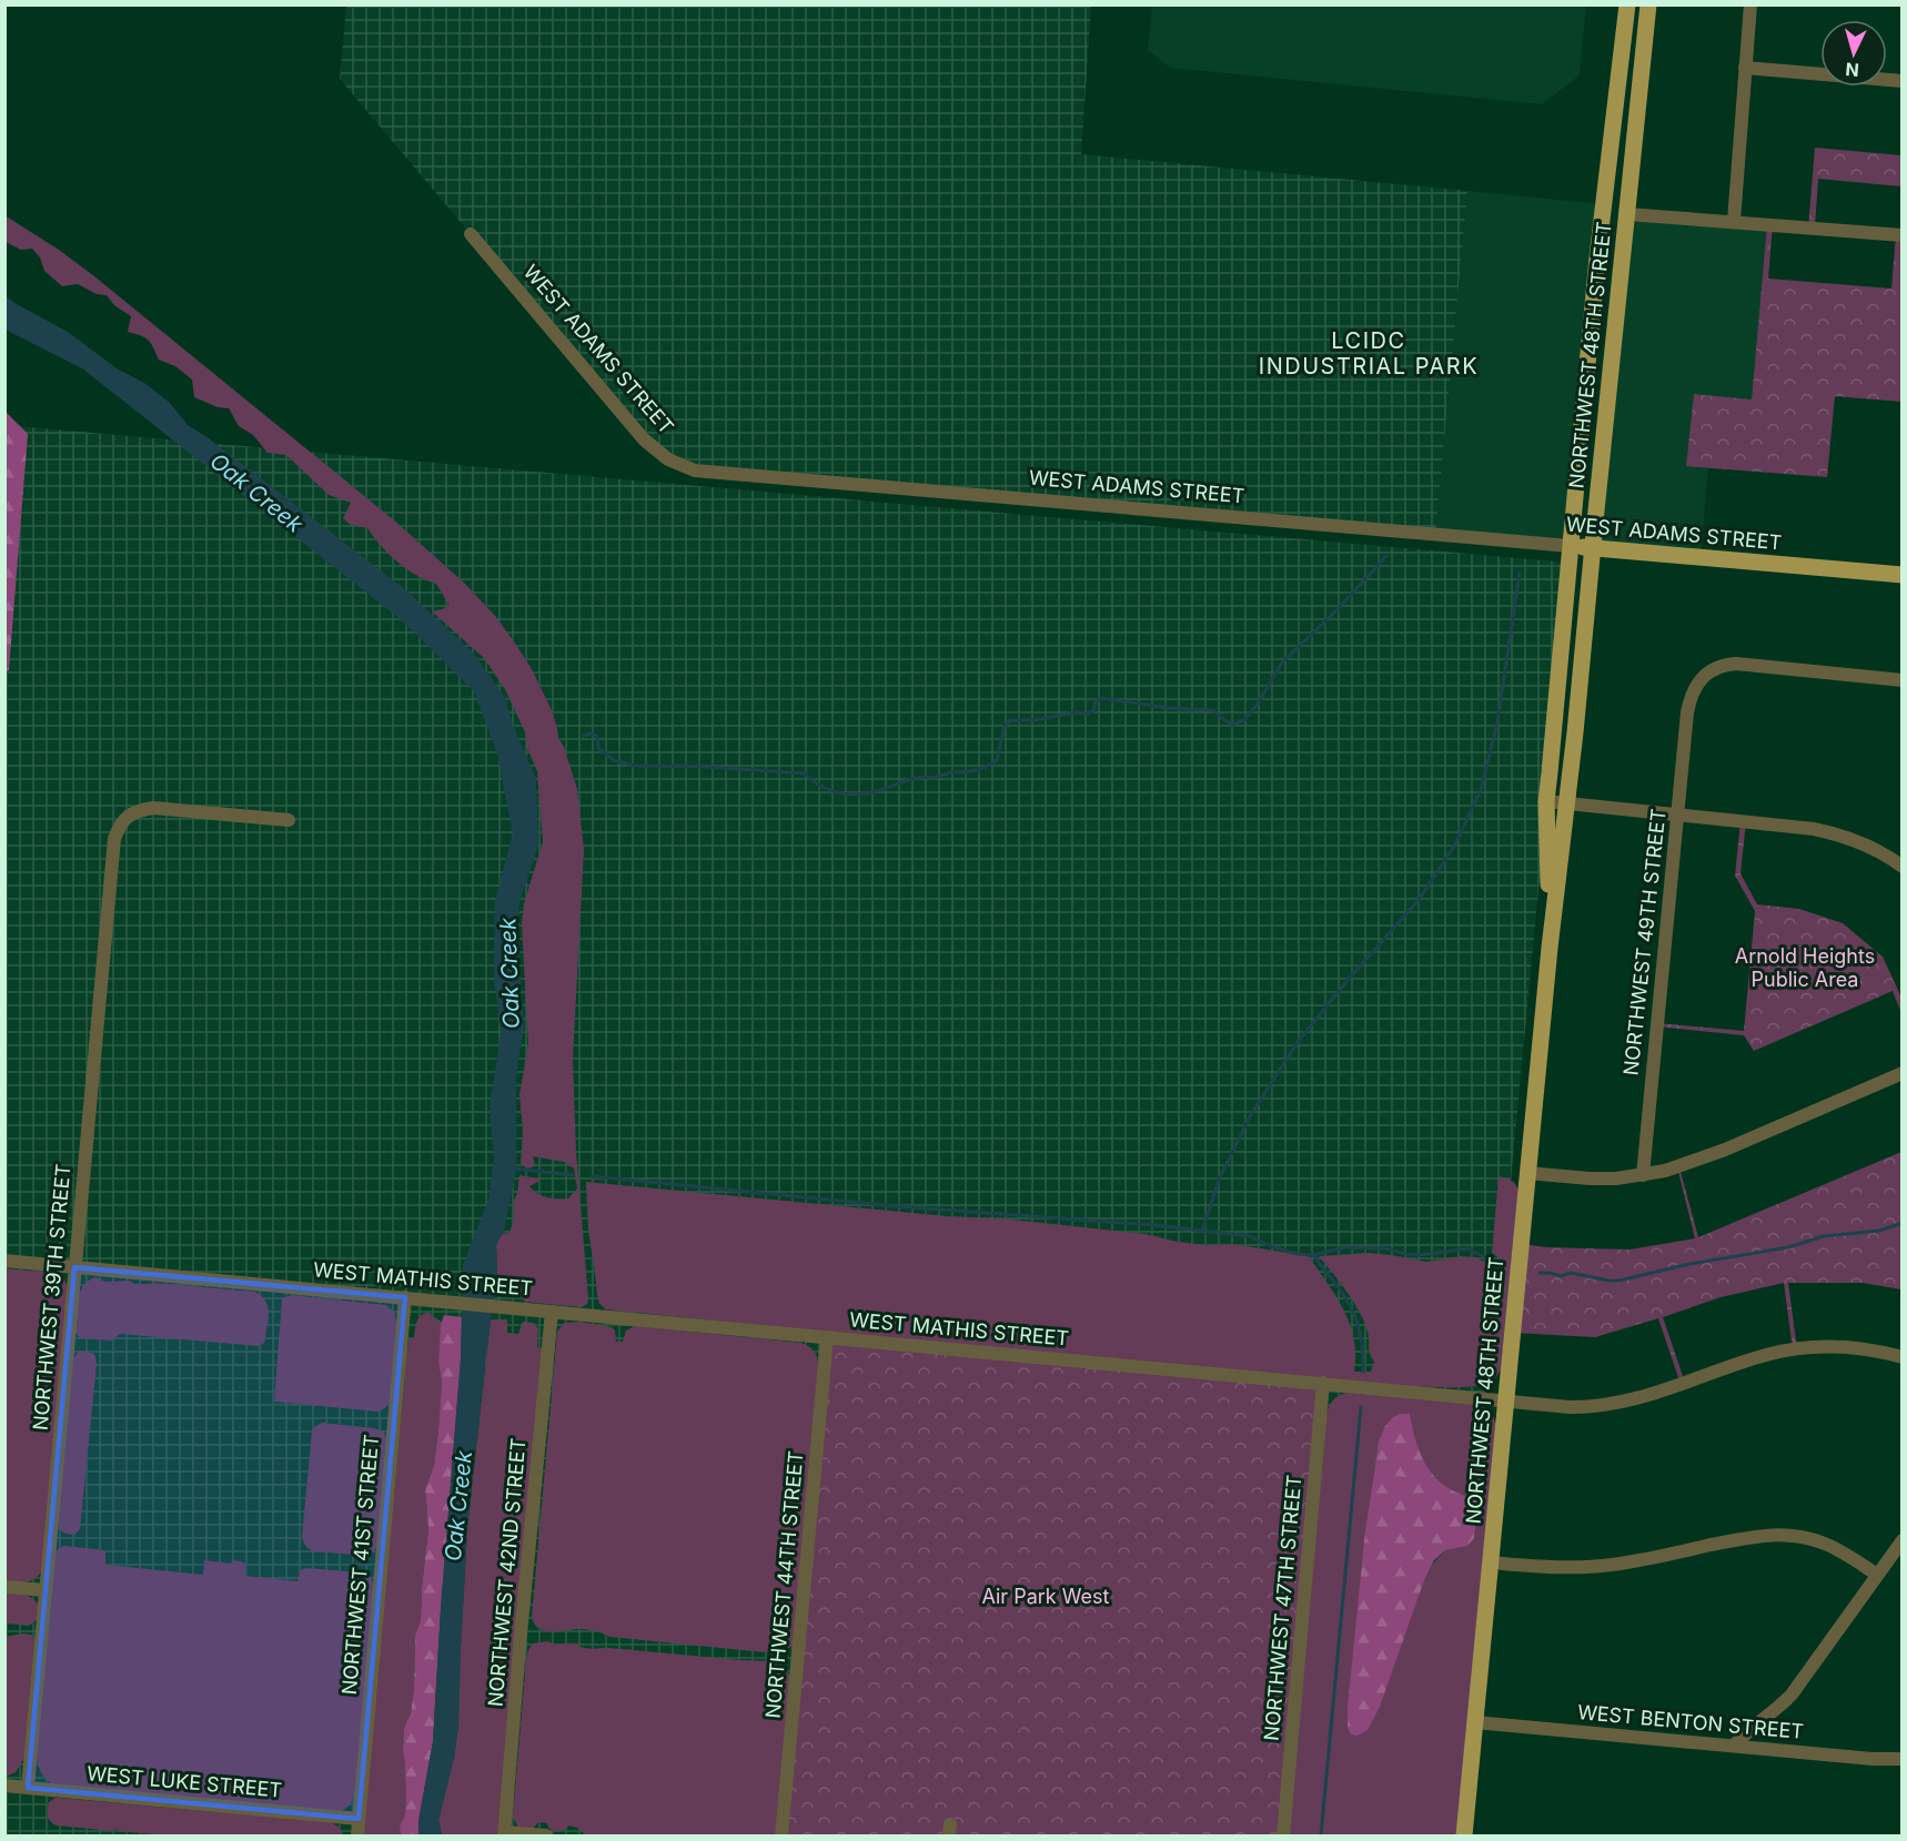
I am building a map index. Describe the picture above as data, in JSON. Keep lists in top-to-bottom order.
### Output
{
  "streets": {
    "main road": ["WEST ADAMS STREET", "NORTHWEST 48TH STREET"],
    "street": [
      "NORTHWEST 49TH STREET",
      "WEST MATHIS STREET",
      "NORTHWEST 39TH STREET",
      "NORTHWEST 41ST STREET",
      "NORTHWEST 42ND STREET",
      "NORTHWEST 44TH STREET",
      "NORTHWEST 47TH STREET",
      "WEST BENTON STREET",
      "WEST LUKE STREET"
    ]
  },
  "crossings": [
    ["WEST ADAMS STREET", "NORTHWEST 48TH STREET"],
    ["NORTHWEST 48TH STREET", "WEST MATHIS STREET"],
    ["NORTHWEST 48TH STREET", "WEST BENTON STREET"],
    ["WEST MATHIS STREET", "NORTHWEST 39TH STREET"],
    ["WEST MATHIS STREET", "NORTHWEST 41ST STREET"],
    ["WEST MATHIS STREET", "NORTHWEST 42ND STREET"],
    ["WEST MATHIS STREET", "NORTHWEST 44TH STREET"],
    ["WEST MATHIS STREET", "NORTHWEST 47TH STREET"],
    ["NORTHWEST 39TH STREET", "WEST LUKE STREET"],
    ["NORTHWEST 41ST STREET", "WEST LUKE STREET"]
  ],
  "districts": ["LCIDC INDUSTRIAL PARK"],
  "water": ["Oak Creek"],
  "parks": ["Arnold Heights Public Area", "Air Park West"],
  "north": "bottom"
}
